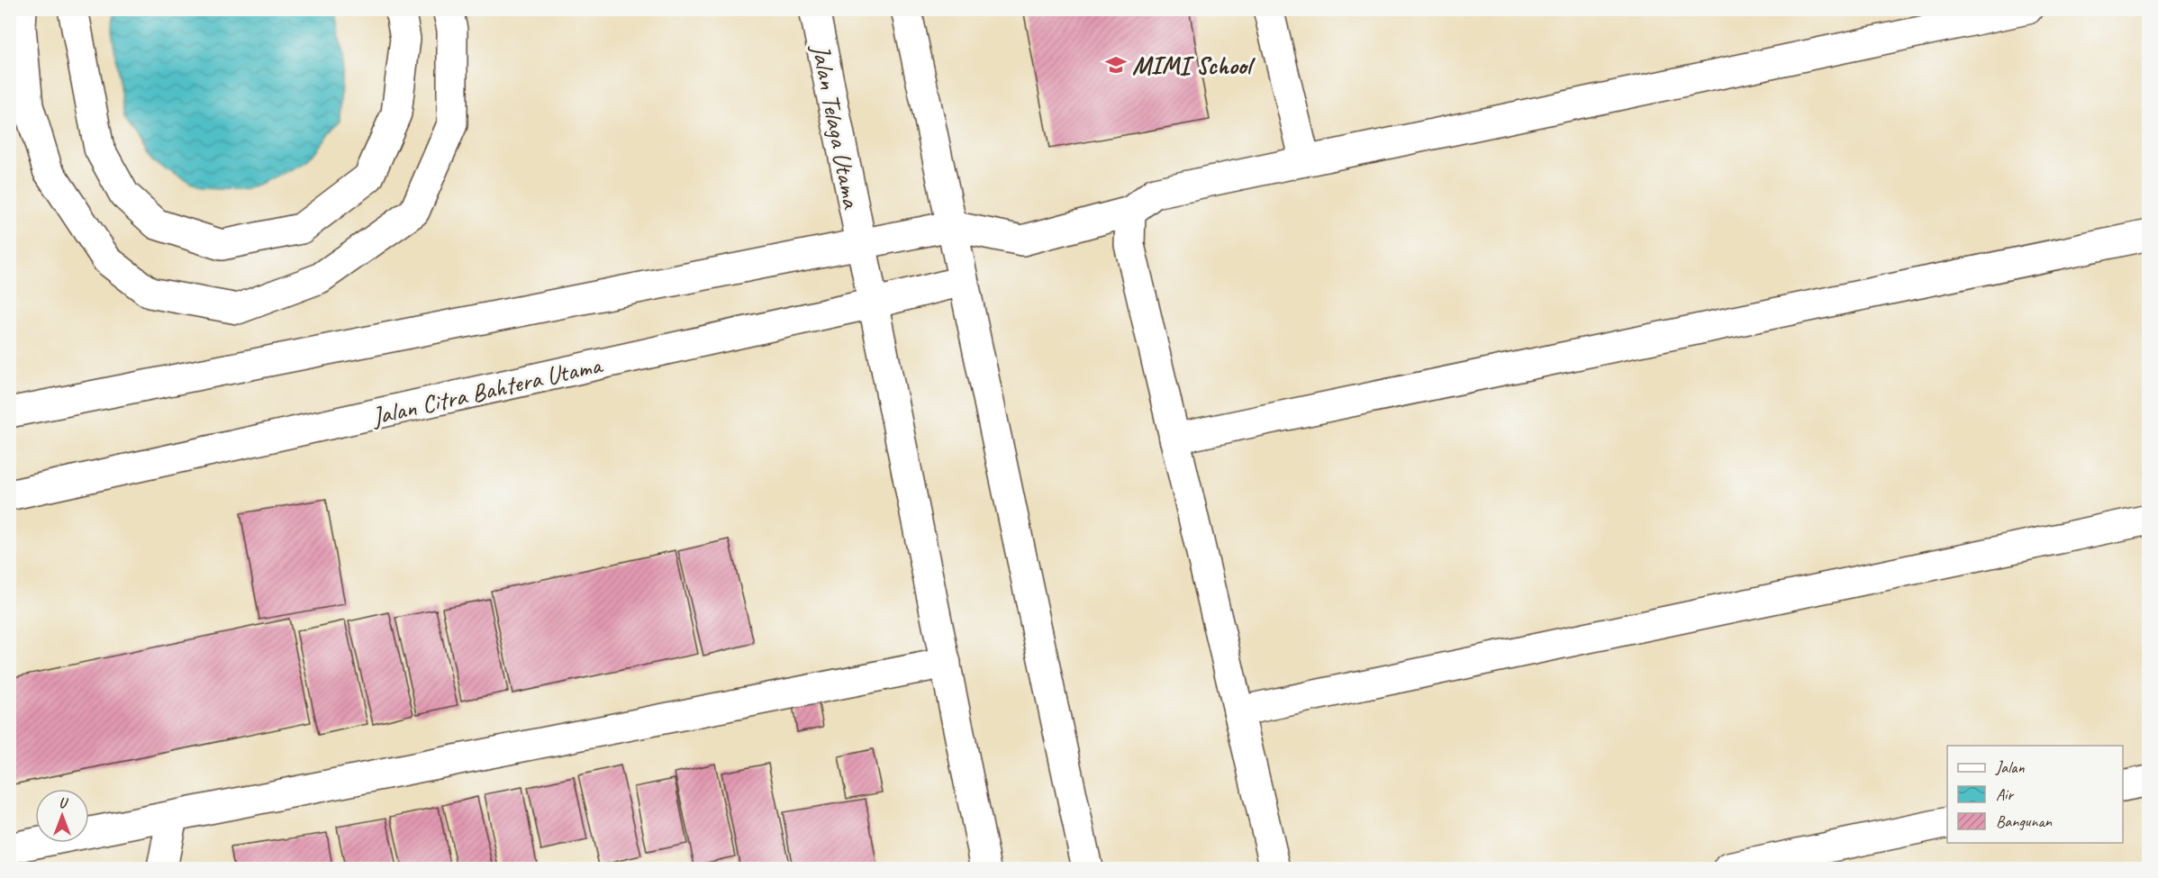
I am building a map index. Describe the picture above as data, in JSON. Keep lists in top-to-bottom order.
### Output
{
  "streets": {
    "street": ["Jalan Telaga Utama", "Jalan Citra Bahtera Utama"]
  },
  "crossings": [
    ["Jalan Telaga Utama", "Jalan Citra Bahtera Utama"]
  ],
  "places": {
    "school or university": ["MIMI School"]
  },
  "legend": ["Jalan", "Air", "Bangunan"],
  "north": "top"
}
